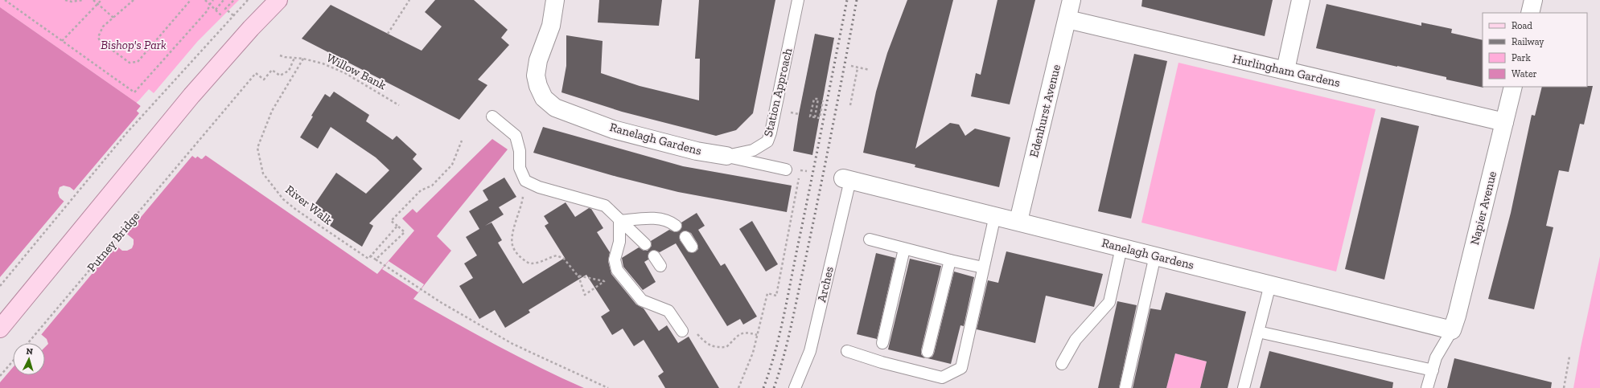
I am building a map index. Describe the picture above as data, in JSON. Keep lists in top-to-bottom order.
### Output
{
  "streets": {
    "street": [
      "Hurlingham Gardens",
      "Edenhurst Avenue",
      "Ranelagh Gardens",
      "Napier Avenue"
    ],
    "lane": ["Station Approach", "Arches"],
    "path": ["Willow Bank", "River Walk", "Putney Bridge"]
  },
  "crossings": [
    ["Hurlingham Gardens", "Edenhurst Avenue"],
    ["Hurlingham Gardens", "Napier Avenue"],
    ["Willow Bank", "River Walk"],
    ["Willow Bank", "Putney Bridge"],
    ["Station Approach", "Ranelagh Gardens"],
    ["Edenhurst Avenue", "Ranelagh Gardens"],
    ["Ranelagh Gardens", "Napier Avenue"],
    ["Ranelagh Gardens", "Arches"]
  ],
  "parks": ["Bishop's Park"],
  "legend": [
    "Road",
    "Railway",
    "Park",
    "Water"
  ],
  "north": "top"
}
